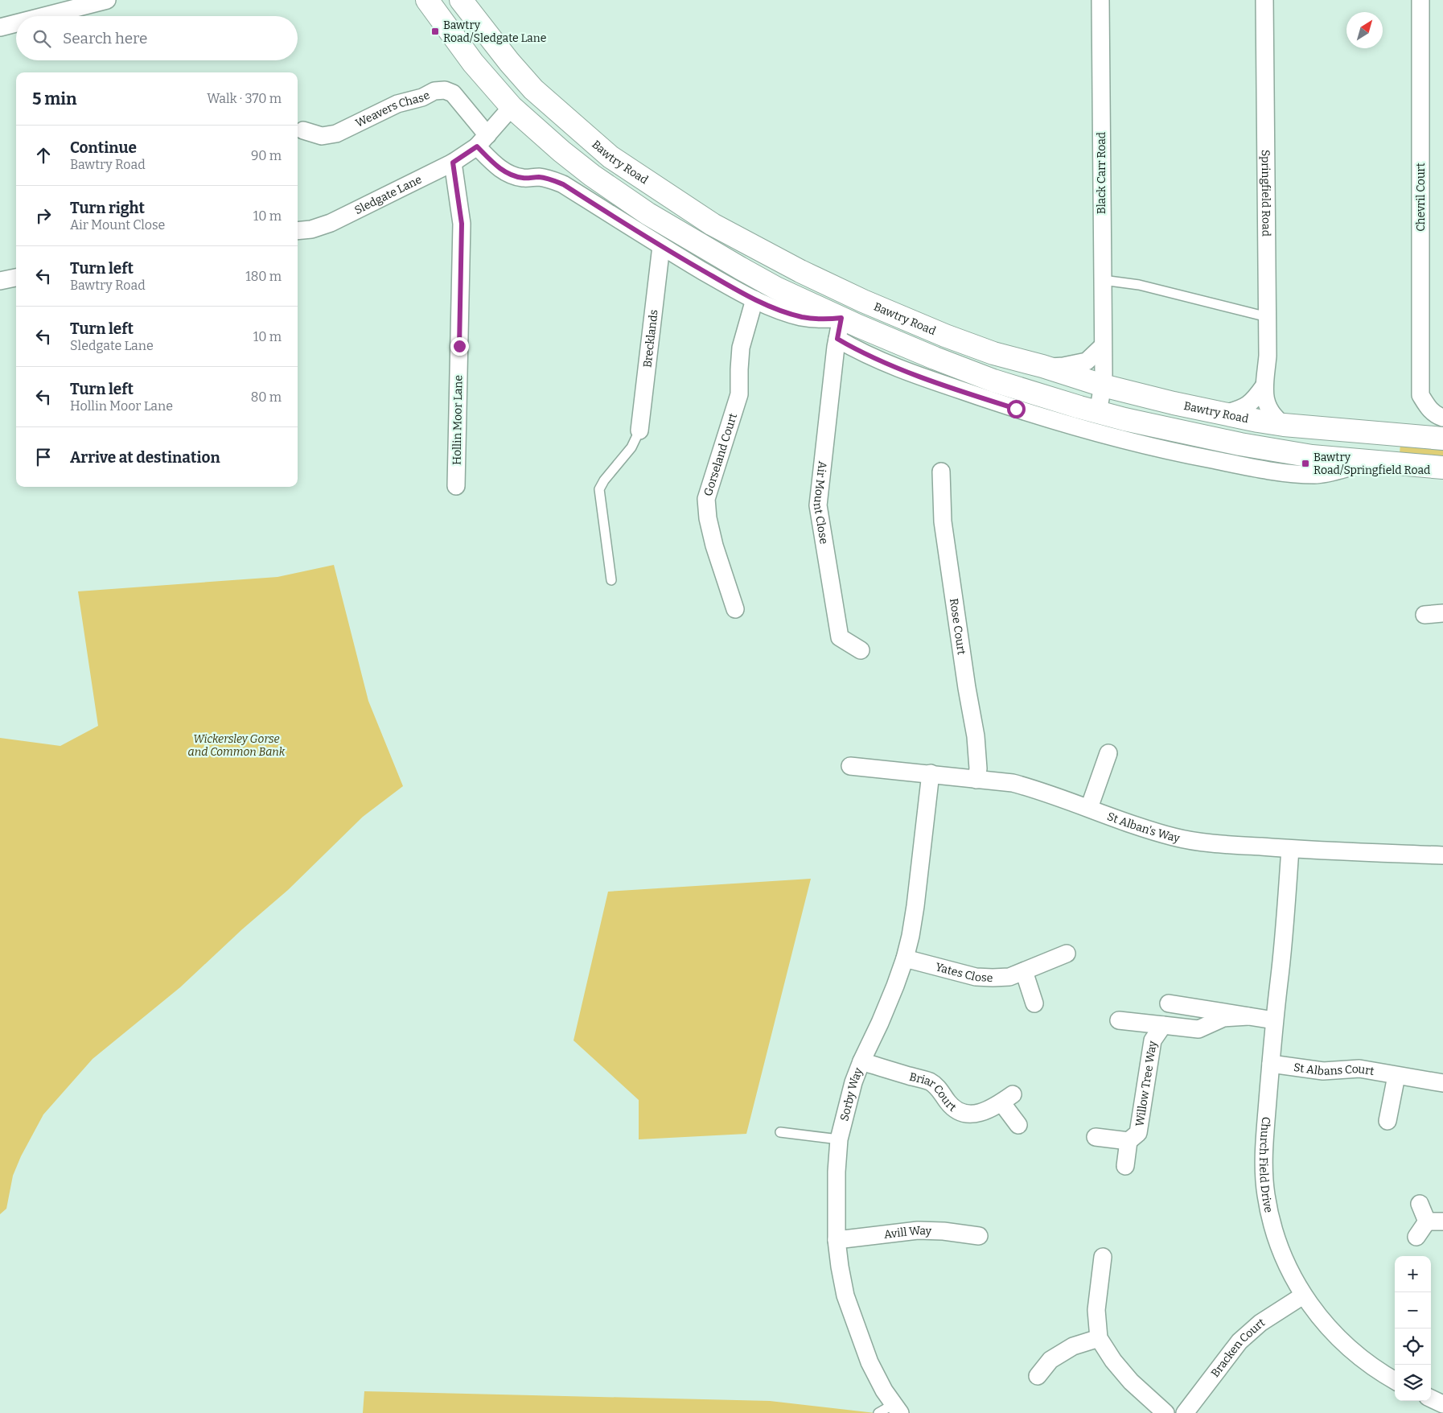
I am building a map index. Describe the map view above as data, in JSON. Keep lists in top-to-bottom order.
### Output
{
  "streets": {
    "main road": ["Bawtry Road"],
    "street": [
      "Weavers Chase",
      "Black Carr Road",
      "Springfield Road",
      "Sledgate Lane",
      "Chevril Court",
      "Brecklands",
      "Hollin Moor Lane",
      "Gorseland Court",
      "Air Mount Close",
      "Rose Court",
      "St Alban's Way",
      "Yates Close",
      "St Albans Court",
      "Willow Tree Way",
      "Briar Court",
      "Sorby Way",
      "Church Field Drive",
      "Avill Way",
      "Bracken Court"
    ]
  },
  "crossings": [
    ["Weavers Chase", "Sledgate Lane"],
    ["Bawtry Road", "Black Carr Road"],
    ["Bawtry Road", "Springfield Road"],
    ["Sledgate Lane", "Hollin Moor Lane"],
    ["Rose Court", "St Alban's Way"],
    ["St Alban's Way", "Sorby Way"],
    ["St Alban's Way", "Church Field Drive"],
    ["Yates Close", "Sorby Way"],
    ["St Albans Court", "Church Field Drive"],
    ["Willow Tree Way", "Church Field Drive"],
    ["Briar Court", "Sorby Way"],
    ["Sorby Way", "Avill Way"],
    ["Church Field Drive", "Bracken Court"]
  ],
  "parks": ["Wickersley Gorse and Common Bank"],
  "places": {
    "transit": ["Bawtry Road/Sledgate Lane", "Bawtry Road/Springfield Road"]
  },
  "north": "top right",
  "page": {
    "search": "Search here",
    "heading": ["5 min", "Walk · 370 m"],
    "list": [
      ["Continue", "Bawtry Road", "90 m"],
      ["Turn right", "Air Mount Close", "10 m"],
      ["Turn left", "Bawtry Road", "180 m"],
      ["Turn left", "Sledgate Lane", "10 m"],
      ["Turn left", "Hollin Moor Lane", "80 m"],
      "Arrive at destination"
    ],
    "map_buttons": ["+", "−"]
  }
}
